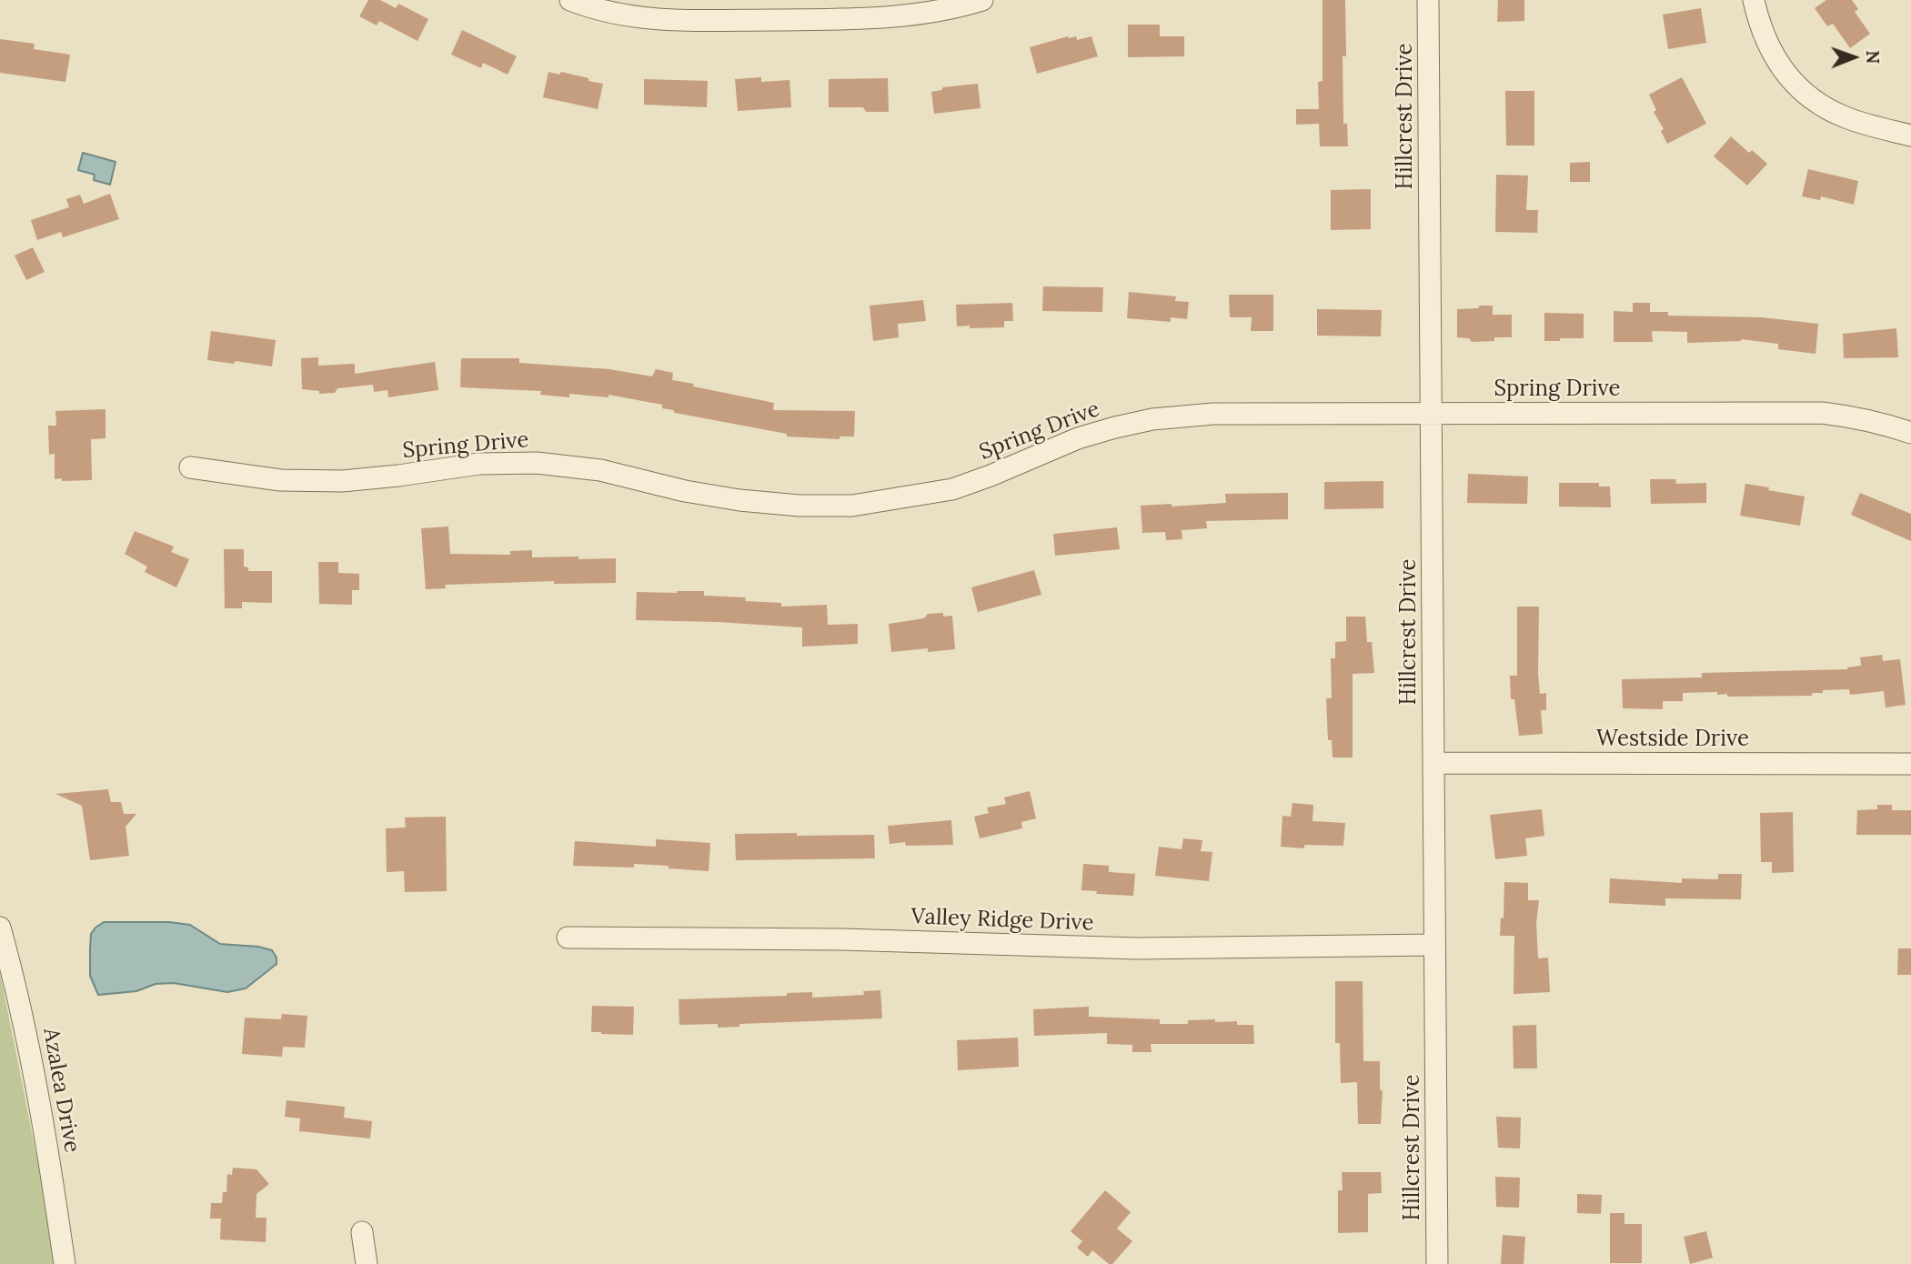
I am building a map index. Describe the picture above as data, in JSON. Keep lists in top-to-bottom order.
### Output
{
  "streets": {
    "street": [
      "Hillcrest Drive",
      "Spring Drive",
      "Westside Drive",
      "Valley Ridge Drive",
      "Azalea Drive"
    ]
  },
  "crossings": [
    ["Hillcrest Drive", "Spring Drive"],
    ["Hillcrest Drive", "Westside Drive"],
    ["Hillcrest Drive", "Valley Ridge Drive"]
  ],
  "north": "right"
}
